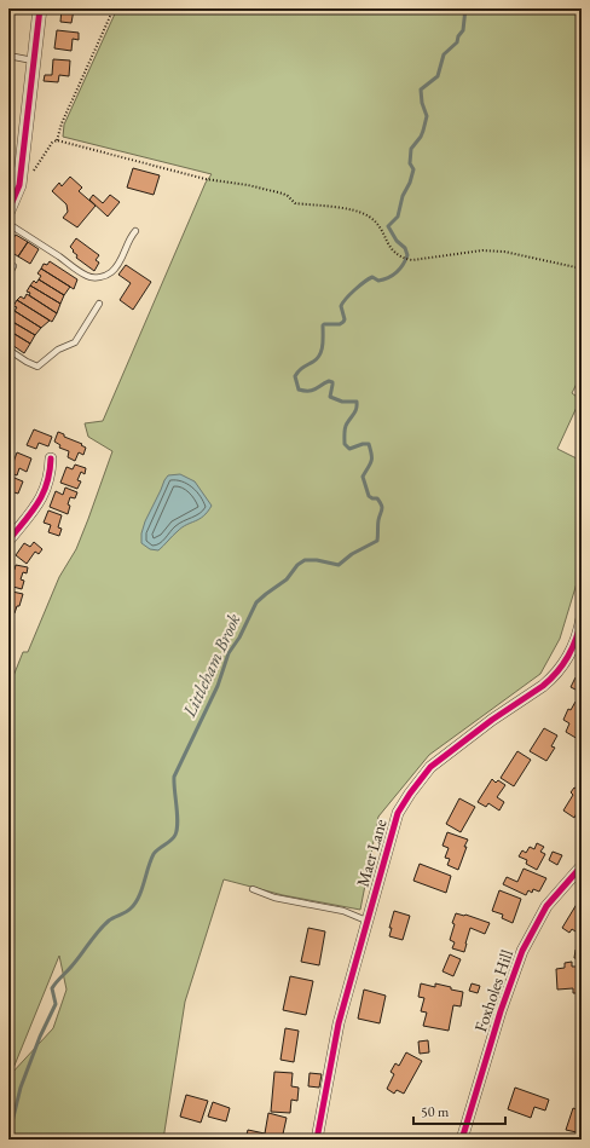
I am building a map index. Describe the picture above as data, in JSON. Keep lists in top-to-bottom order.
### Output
{
  "streets": {
    "street": ["Maer Lane", "Foxholes Hill"]
  },
  "water": ["Littleham Brook"],
  "scale_bar": "50 m"
}
